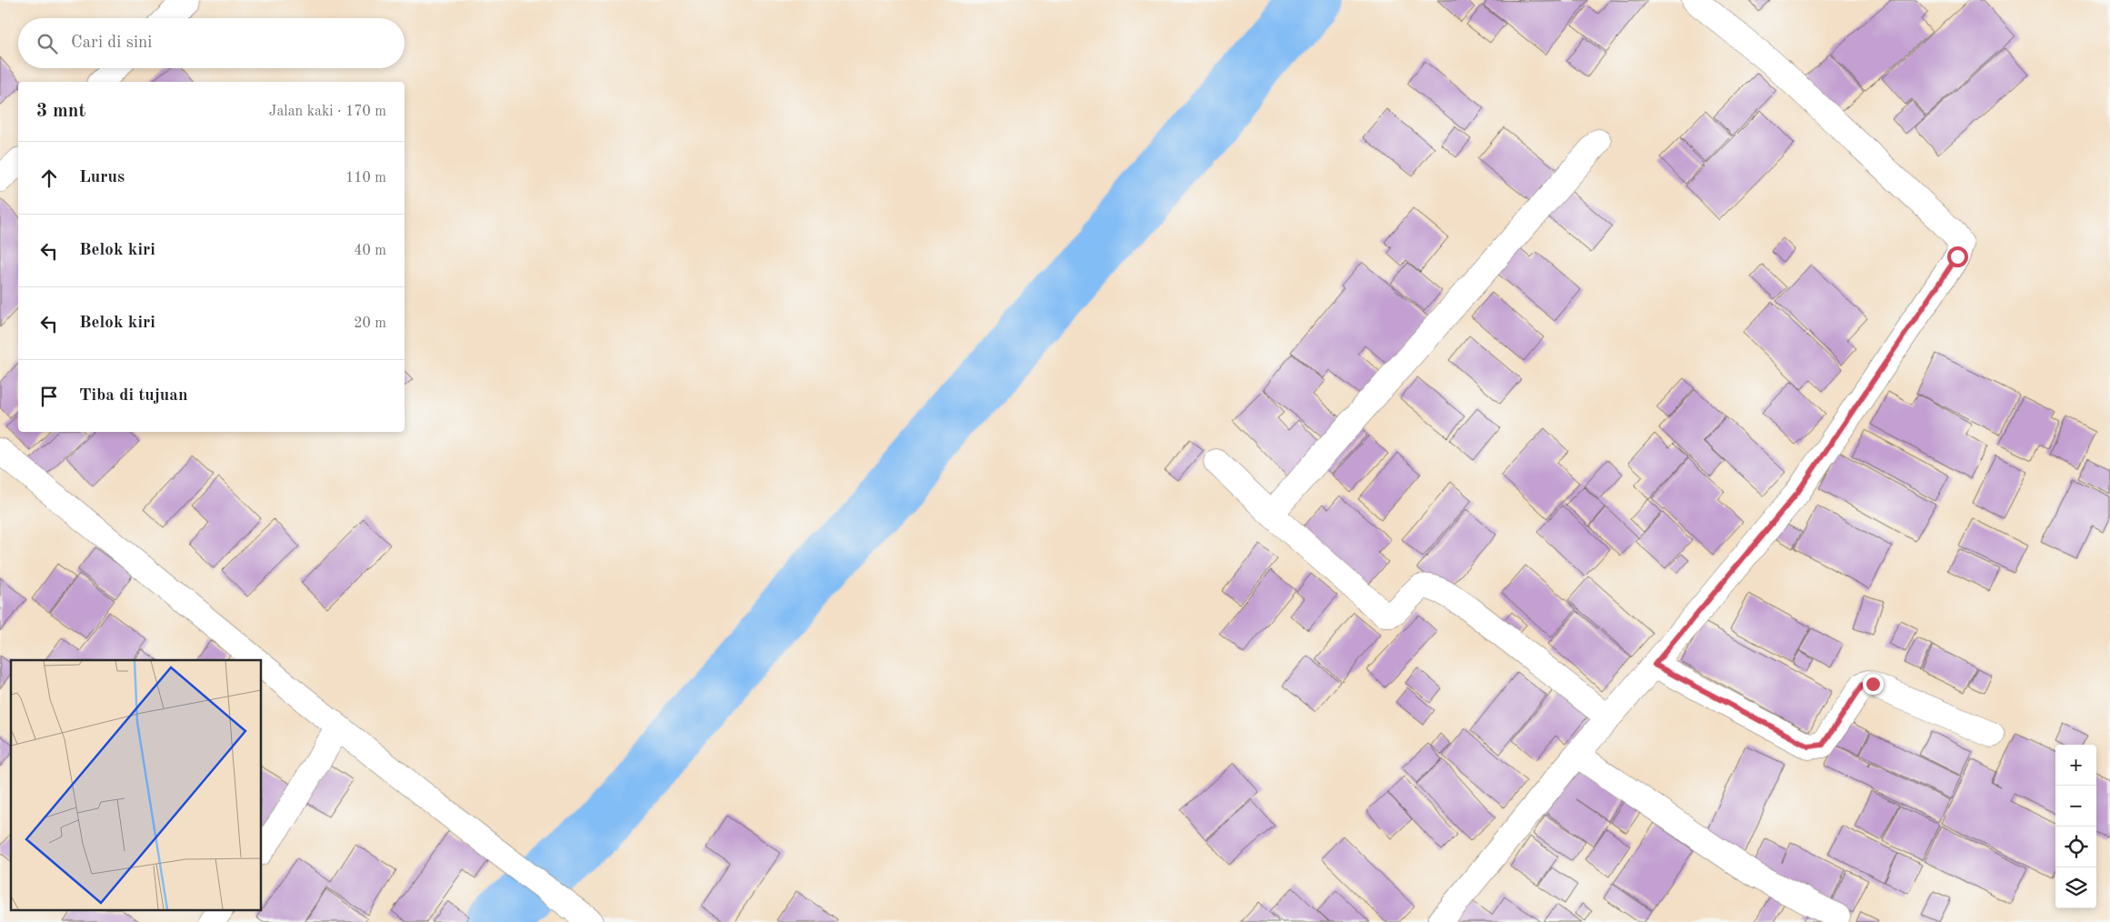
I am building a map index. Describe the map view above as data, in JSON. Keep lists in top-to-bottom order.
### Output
{
  "page": {
    "search": "Cari di sini",
    "heading": ["3 mnt", "Jalan kaki · 170 m"],
    "list": [
      ["Lurus", "110 m"],
      ["Belok kiri", "40 m"],
      ["Belok kiri", "20 m"],
      "Tiba di tujuan"
    ],
    "map_buttons": ["+", "−"]
  }
}
